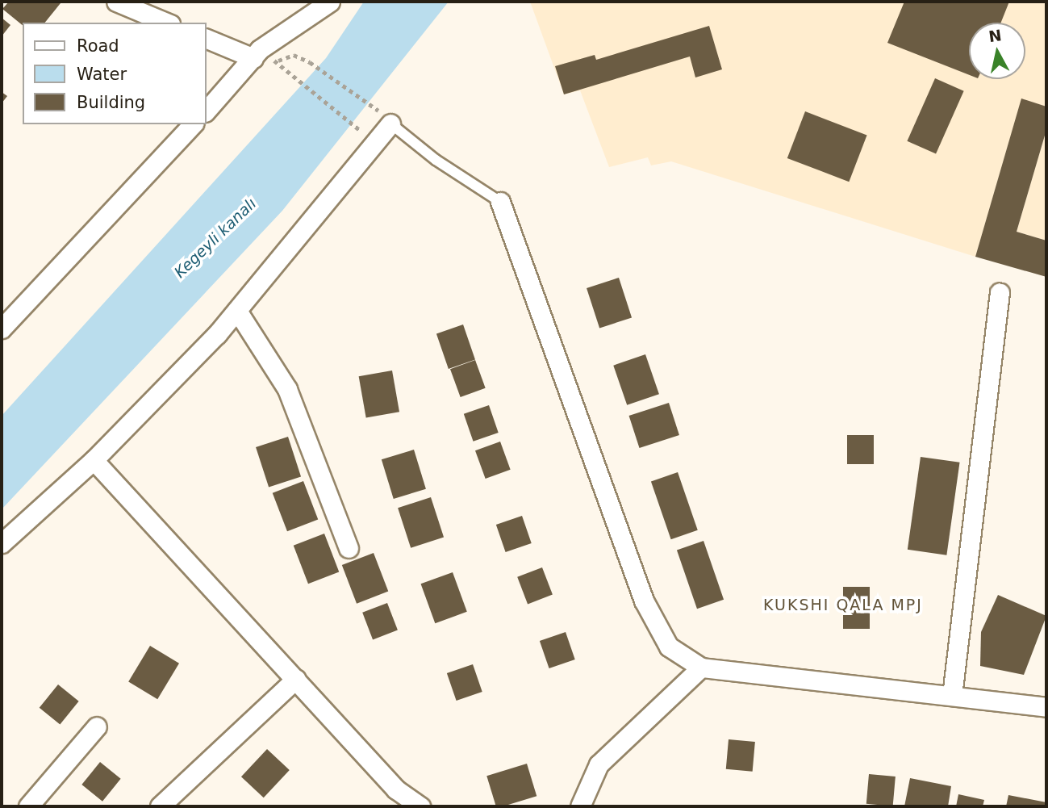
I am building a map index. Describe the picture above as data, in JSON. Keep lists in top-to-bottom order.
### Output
{
  "districts": ["KUKSHI QALA MPJ"],
  "water": ["Kegeyli kanalı"],
  "legend": ["Road", "Water", "Building"],
  "north": "top"
}
